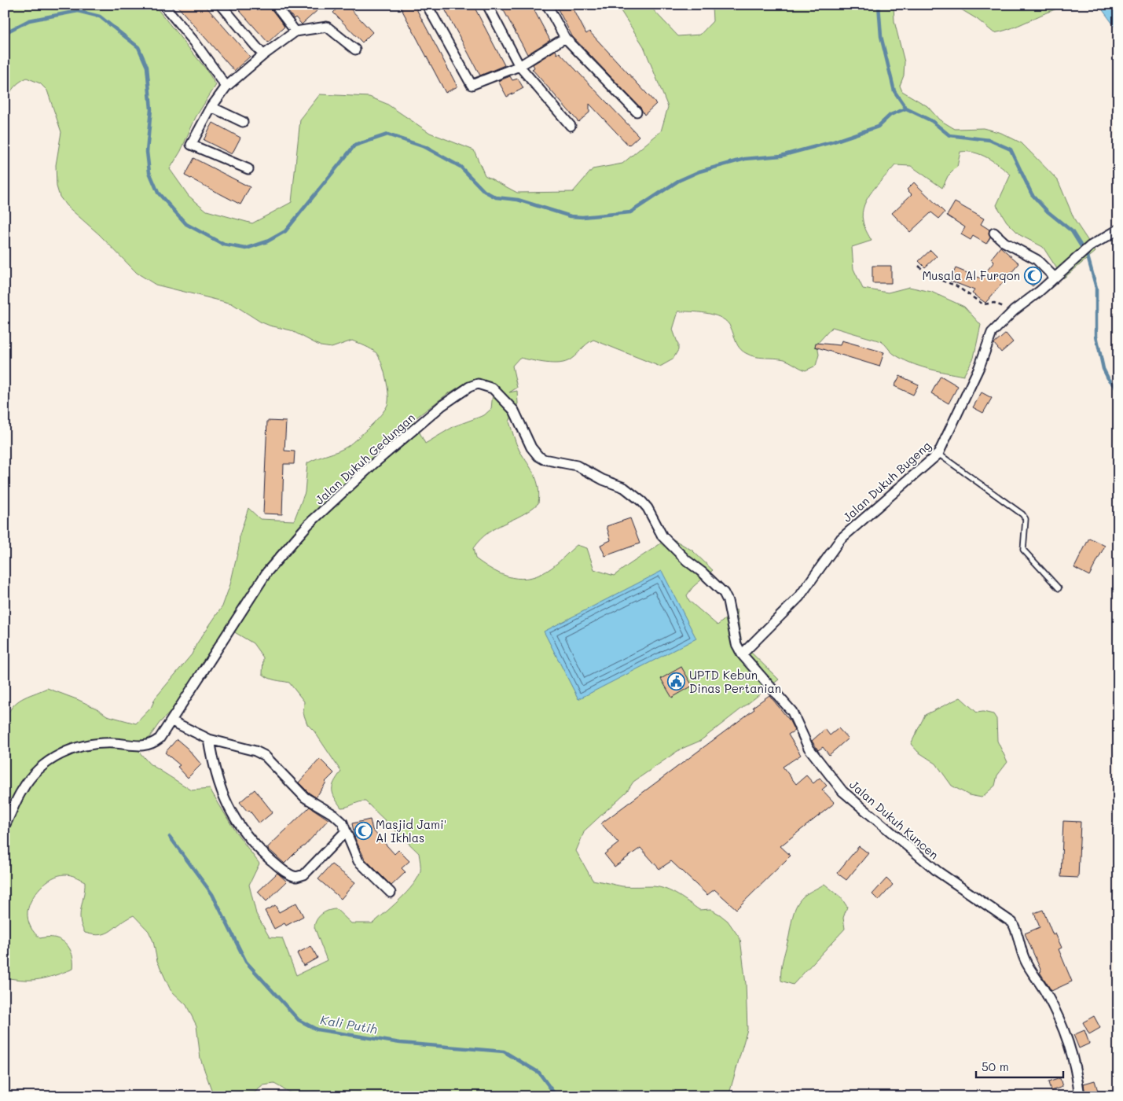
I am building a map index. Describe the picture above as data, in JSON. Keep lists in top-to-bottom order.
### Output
{
  "streets": {
    "street": ["Jalan Dukuh Gedungan", "Jalan Dukuh Bugeng", "Jalan Dukuh Kuncen"]
  },
  "crossings": [
    ["Jalan Dukuh Gedungan", "Jalan Dukuh Kuncen"],
    ["Jalan Dukuh Bugeng", "Jalan Dukuh Kuncen"]
  ],
  "water": ["Kali Putih"],
  "places": {
    "mosque": ["Musala Al Furqon", "Masjid Jami' Al Ikhlas"],
    "public building": ["UPTD Kebun Dinas Pertanian"]
  },
  "scale_bar": "50 m"
}
